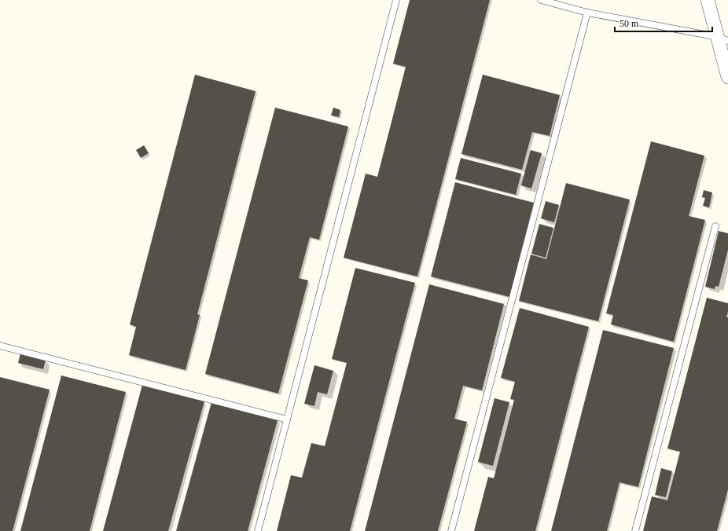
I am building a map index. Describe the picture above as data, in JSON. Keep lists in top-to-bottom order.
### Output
{
  "scale_bar": "50 m"
}
